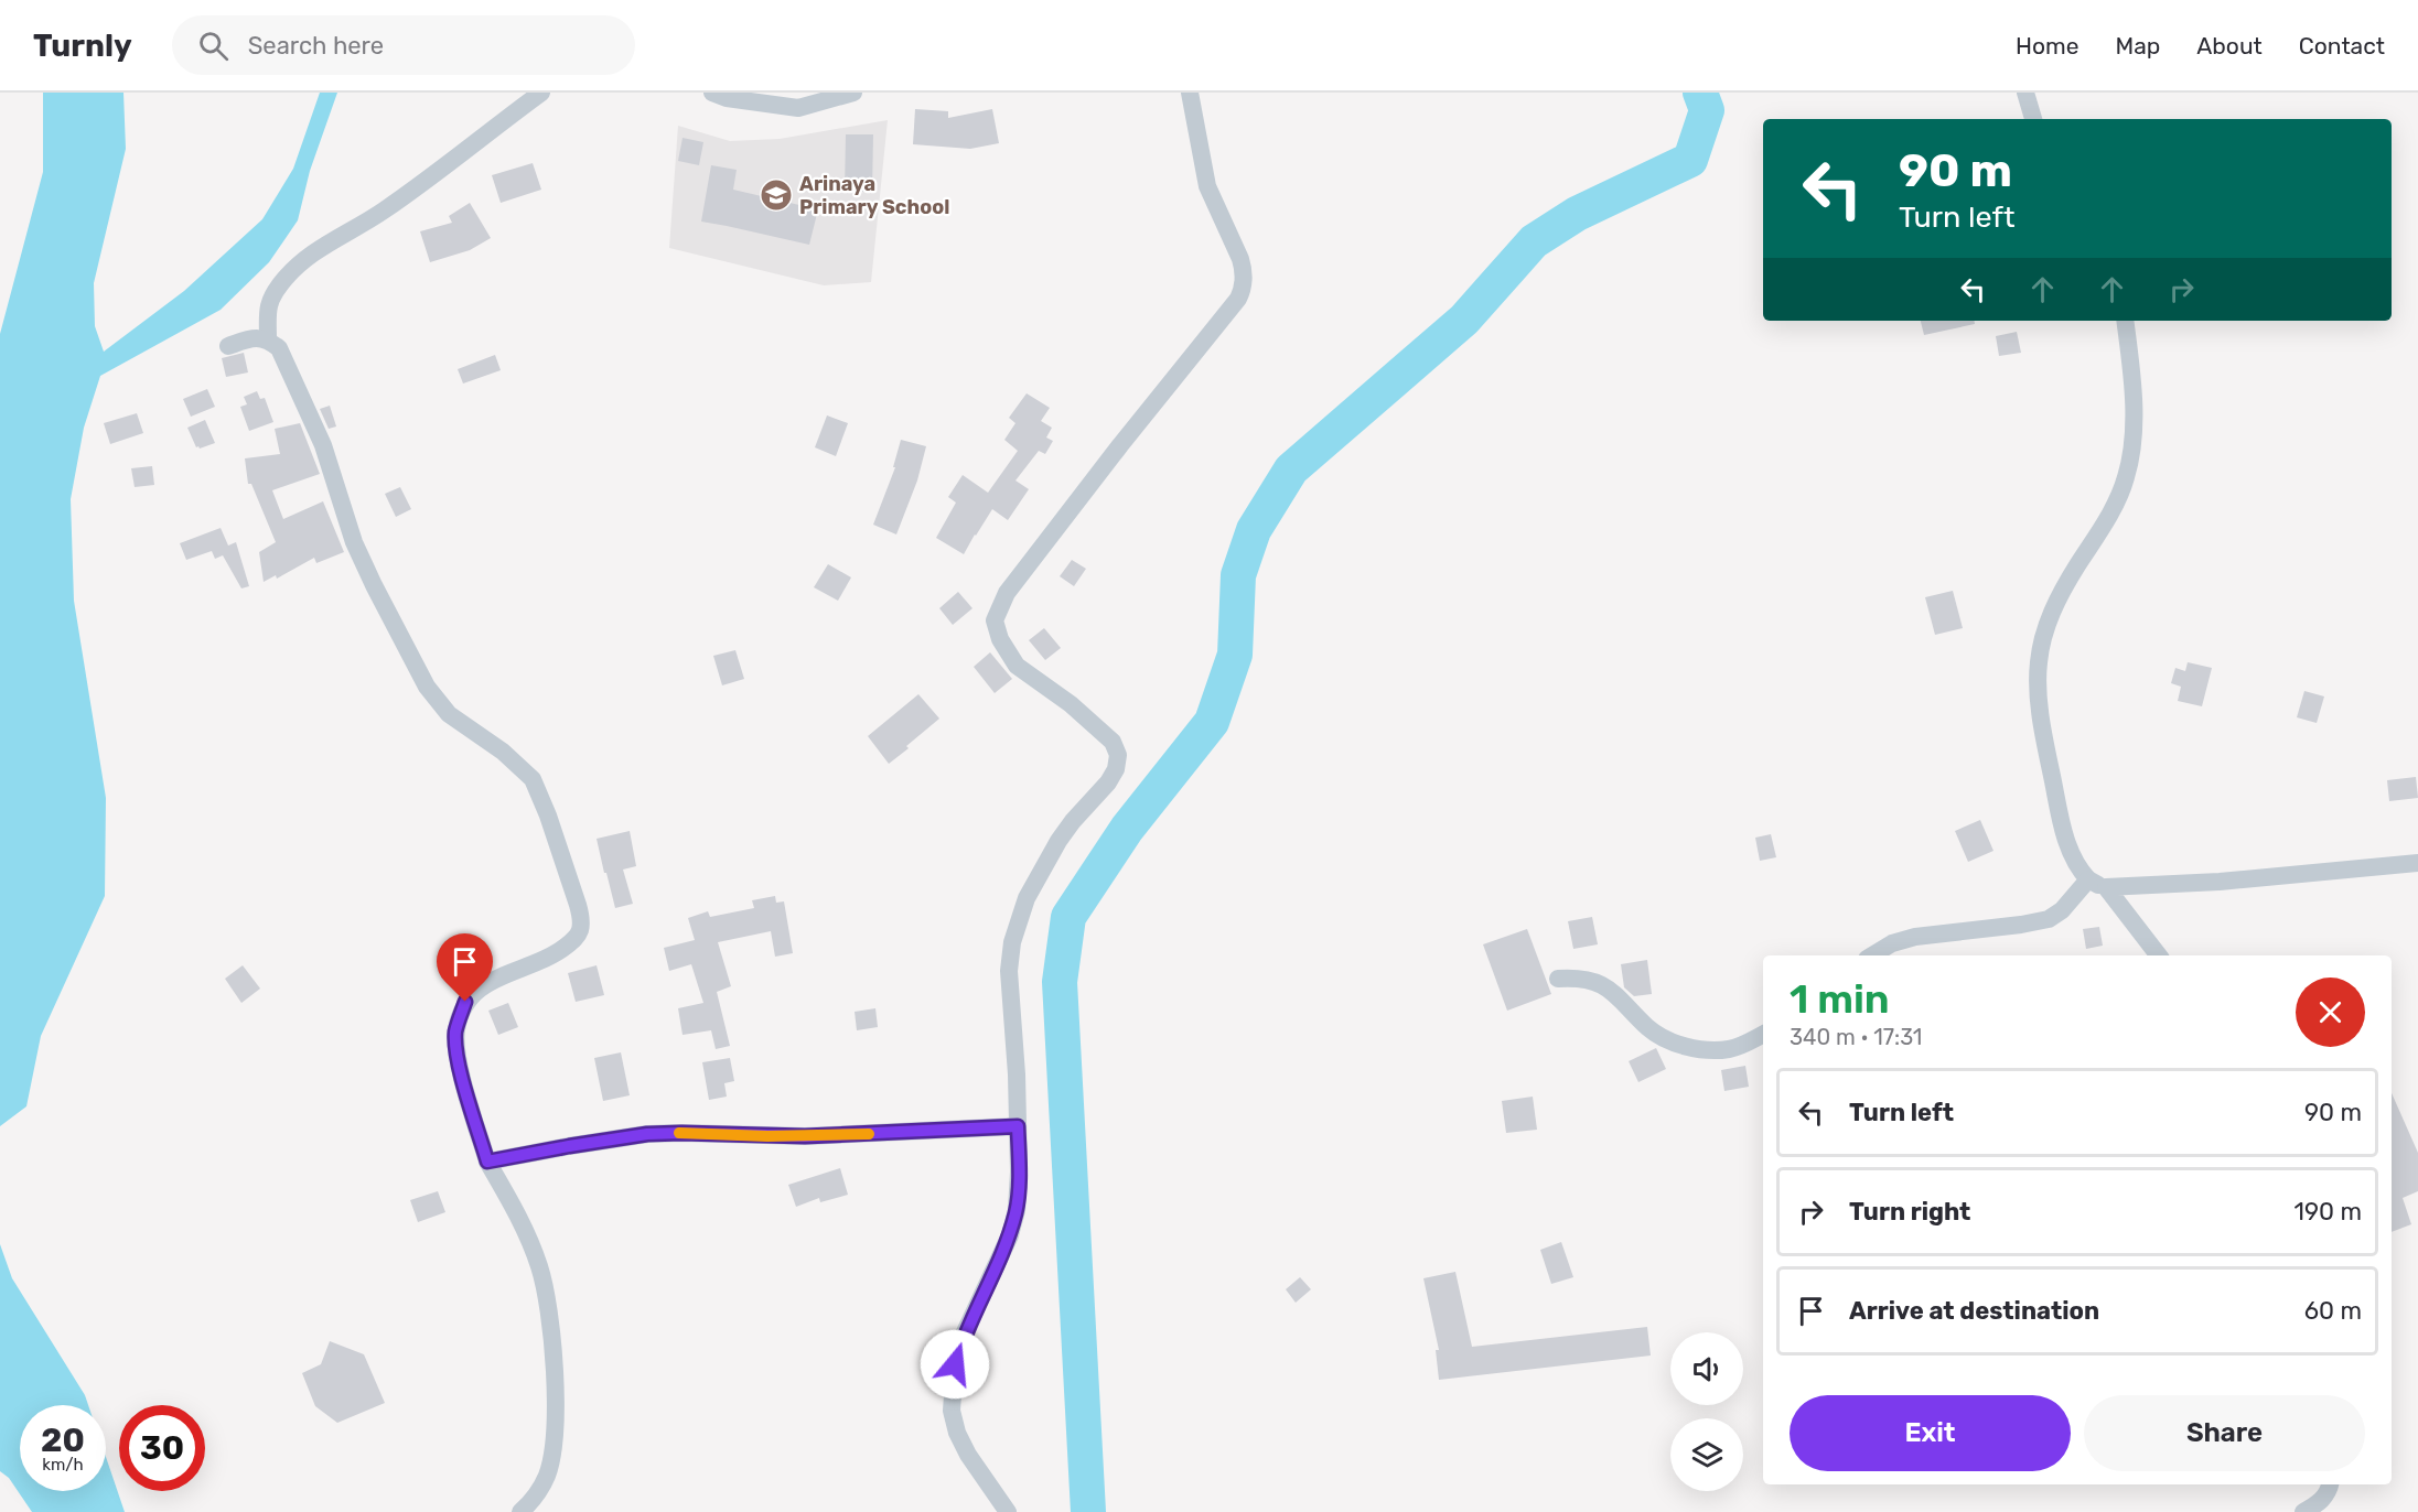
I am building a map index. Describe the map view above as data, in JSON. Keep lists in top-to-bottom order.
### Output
{
  "places": {
    "school or university": ["Arinaya Primary School"]
  },
  "page": {
    "header": "Turnly",
    "search": "Search here",
    "nav": [
      "Home",
      "Map",
      "About",
      "Contact"
    ],
    "turn": ["90 m", "Turn left"],
    "heading": ["1 min", "340 m · 17:31"],
    "list": [
      {
        "name": "Turn left",
        "value": "90 m"
      },
      {
        "name": "Turn right",
        "value": "190 m"
      },
      {
        "name": "Arrive at destination",
        "value": "60 m"
      }
    ],
    "buttons": ["Exit", "Share"],
    "speed": "20 km/h",
    "limit": "30"
  }
}
